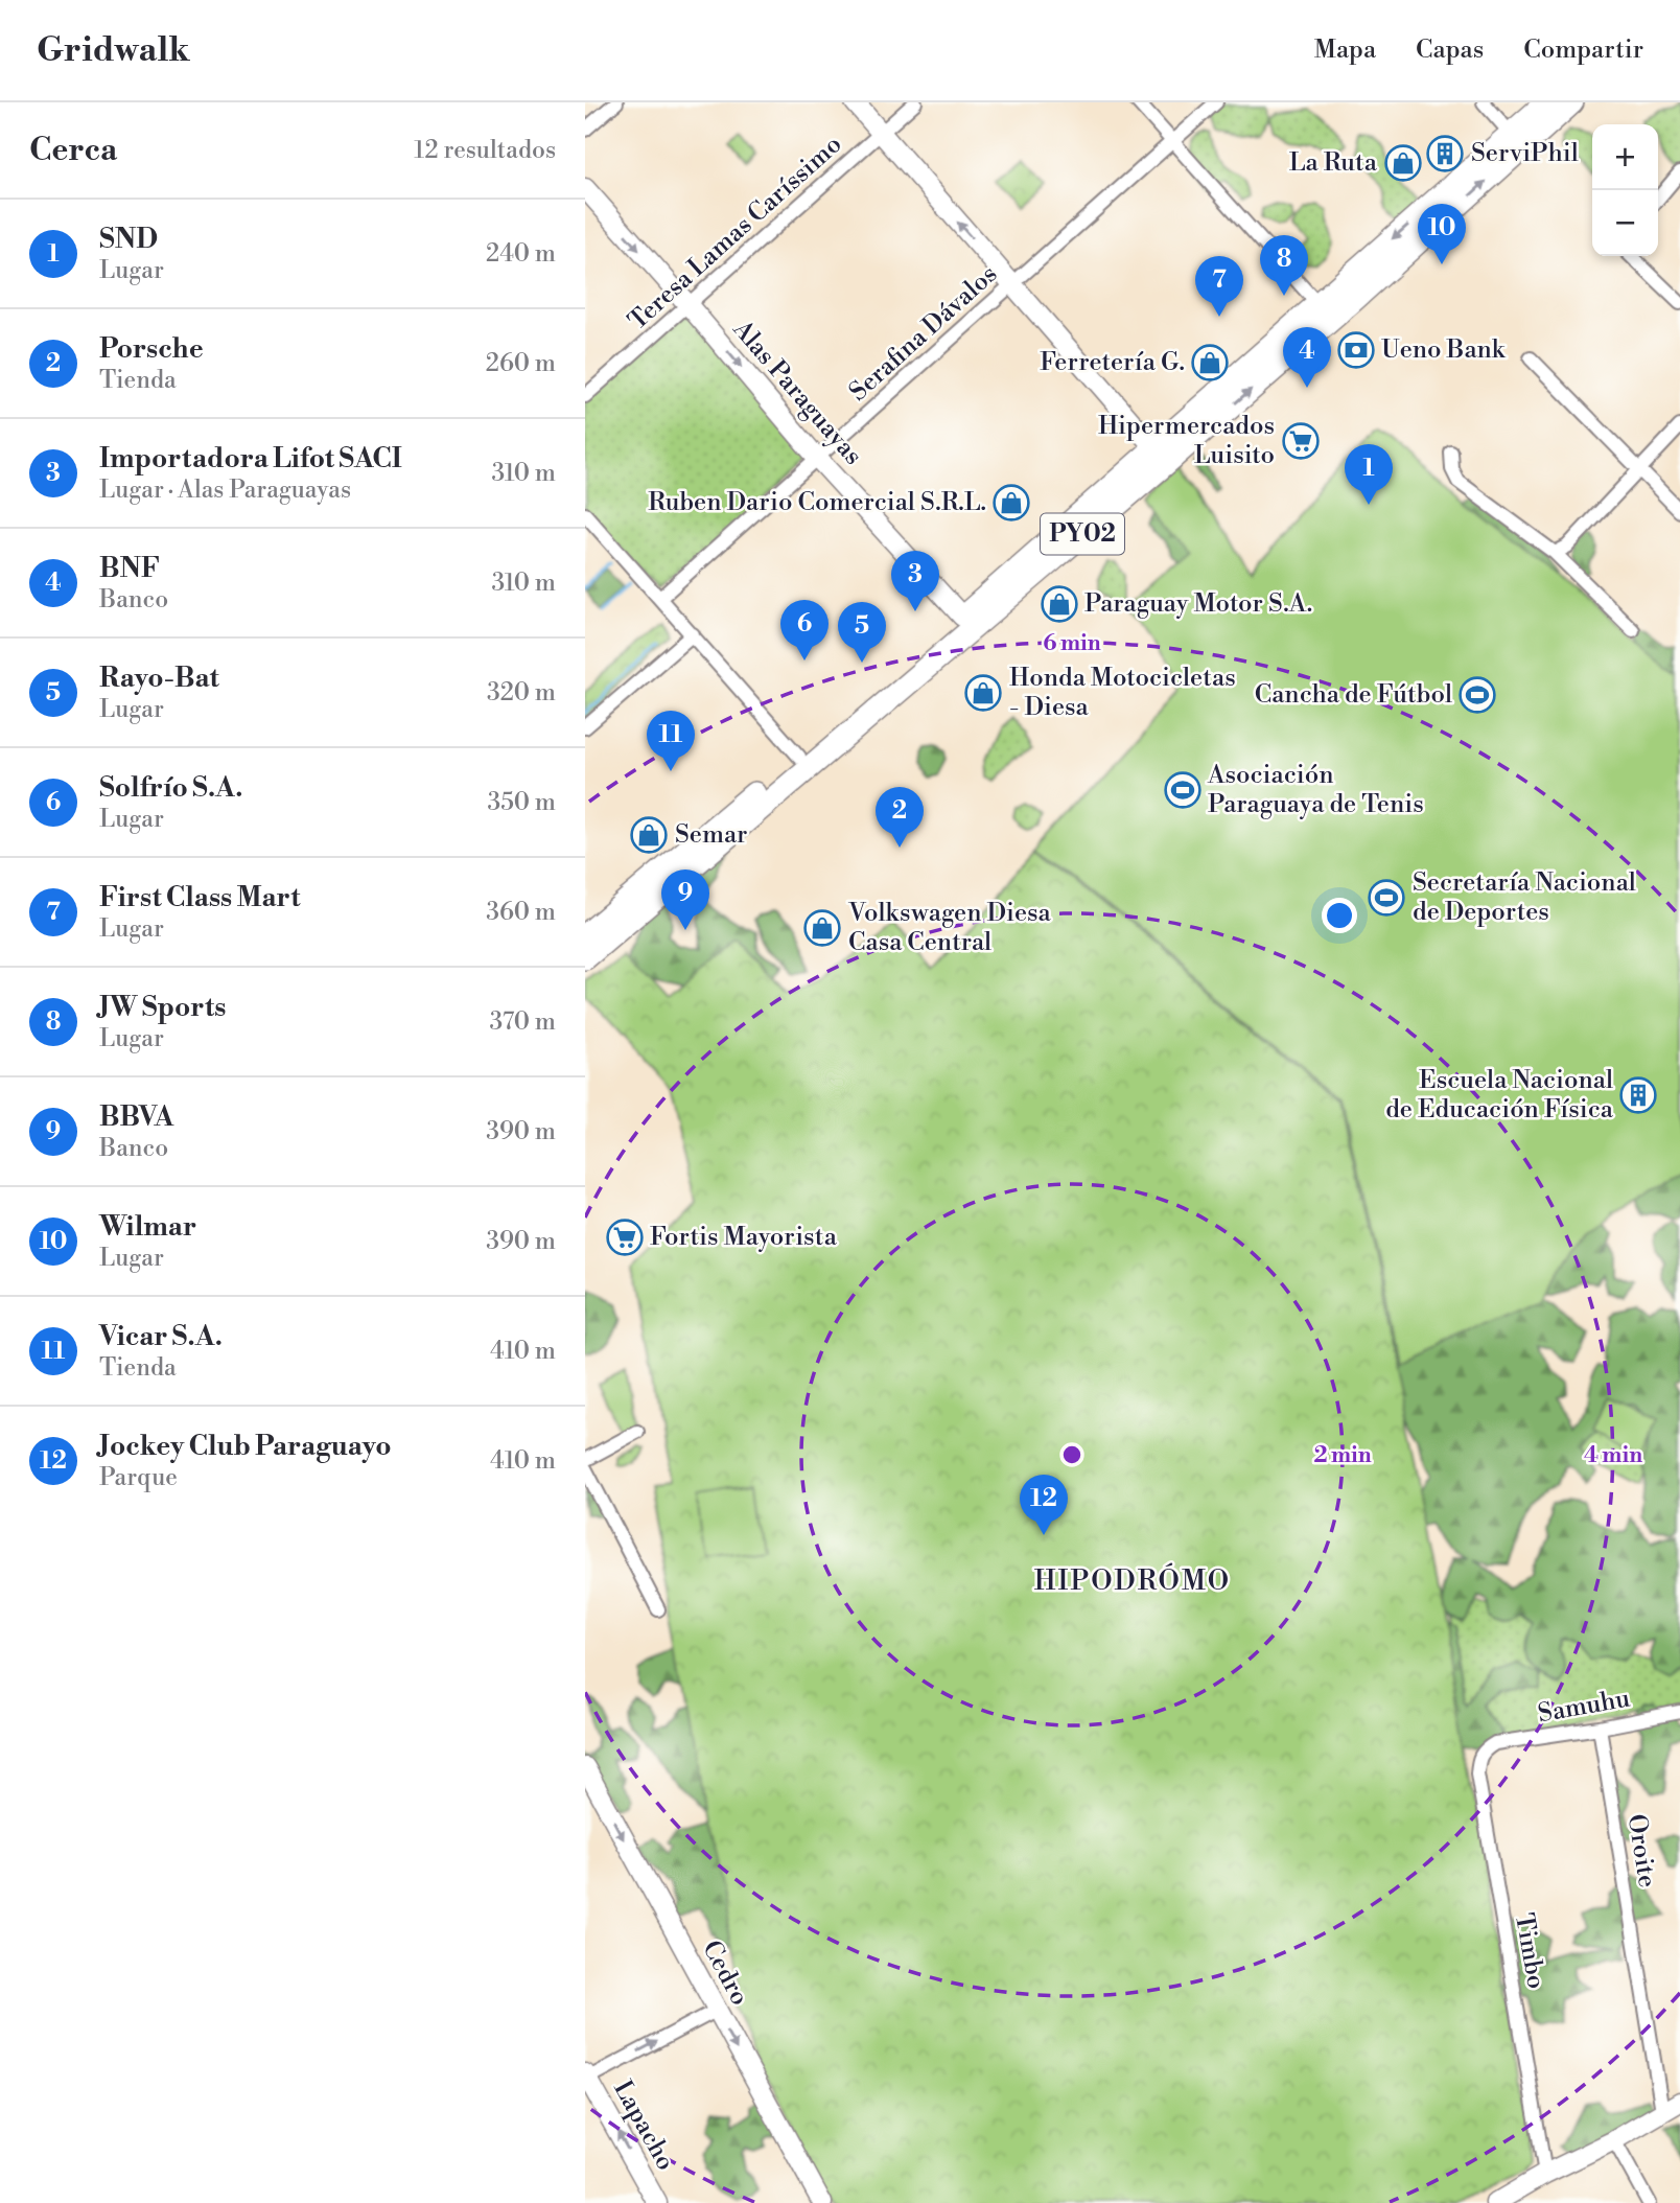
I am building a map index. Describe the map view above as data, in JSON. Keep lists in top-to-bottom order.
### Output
{
  "streets": {
    "highway": ["PY02"],
    "street": [
      "Teresa Lamas Caríssimo",
      "Serafina Dávalos",
      "Alas Paraguayas",
      "Samuhu",
      "Oroite",
      "Timbo",
      "Cedro",
      "Lapacho"
    ]
  },
  "crossings": [
    ["Teresa Lamas Caríssimo", "Alas Paraguayas"],
    ["Serafina Dávalos", "Alas Paraguayas"],
    ["Alas Paraguayas", "PY02"],
    ["Samuhu", "Oroite"],
    ["Samuhu", "Timbo"]
  ],
  "one_way": ["Alas Paraguayas", "Cedro", "Lapacho"],
  "districts": ["HIPODRÓMO"],
  "places": {
    "building": ["ServiPhil", "Escuela Nacional de Educación Física"],
    "shop": [
      "La Ruta",
      "Ferretería G.",
      "Ruben Dario Comercial S.R.L.",
      "Paraguay Motor S.A.",
      "Honda Motocicletas - Diesa",
      "Semar",
      "Volkswagen Diesa Casa Central"
    ],
    "bank": ["Ueno Bank"],
    "supermarket": ["Hipermercados Luisito", "Fortis Mayorista"],
    "sports": ["Cancha de Fútbol", "Asociación Paraguaya de Tenis", "Secretaría Nacional de Deportes"]
  },
  "page": {
    "header": "Gridwalk",
    "nav": ["Mapa", "Capas", "Compartir"],
    "heading": ["Cerca", "12 resultados"],
    "map_buttons": ["+", "−"],
    "list": [
      {
        "mark": "1",
        "name": "SND",
        "note": "Lugar",
        "value": "240 m"
      },
      {
        "mark": "2",
        "name": "Porsche",
        "note": "Tienda",
        "value": "260 m"
      },
      {
        "mark": "3",
        "name": "Importadora Lifot SACI",
        "note": "Lugar · Alas Paraguayas",
        "value": "310 m"
      },
      {
        "mark": "4",
        "name": "BNF",
        "note": "Banco",
        "value": "310 m"
      },
      {
        "mark": "5",
        "name": "Rayo-Bat",
        "note": "Lugar",
        "value": "320 m"
      },
      {
        "mark": "6",
        "name": "Solfrío S.A.",
        "note": "Lugar",
        "value": "350 m"
      },
      {
        "mark": "7",
        "name": "First Class Mart",
        "note": "Lugar",
        "value": "360 m"
      },
      {
        "mark": "8",
        "name": "JW Sports",
        "note": "Lugar",
        "value": "370 m"
      },
      {
        "mark": "9",
        "name": "BBVA",
        "note": "Banco",
        "value": "390 m"
      },
      {
        "mark": "10",
        "name": "Wilmar",
        "note": "Lugar",
        "value": "390 m"
      },
      {
        "mark": "11",
        "name": "Vicar S.A.",
        "note": "Tienda",
        "value": "410 m"
      },
      {
        "mark": "12",
        "name": "Jockey Club Paraguayo",
        "note": "Parque",
        "value": "410 m"
      }
    ],
    "pins": [
      "10",
      "8",
      "7",
      "4",
      "1",
      "3",
      "6",
      "5",
      "11",
      "2",
      "9",
      "12"
    ]
  },
  "rings": ["6 min", "2 min", "4 min"]
}
